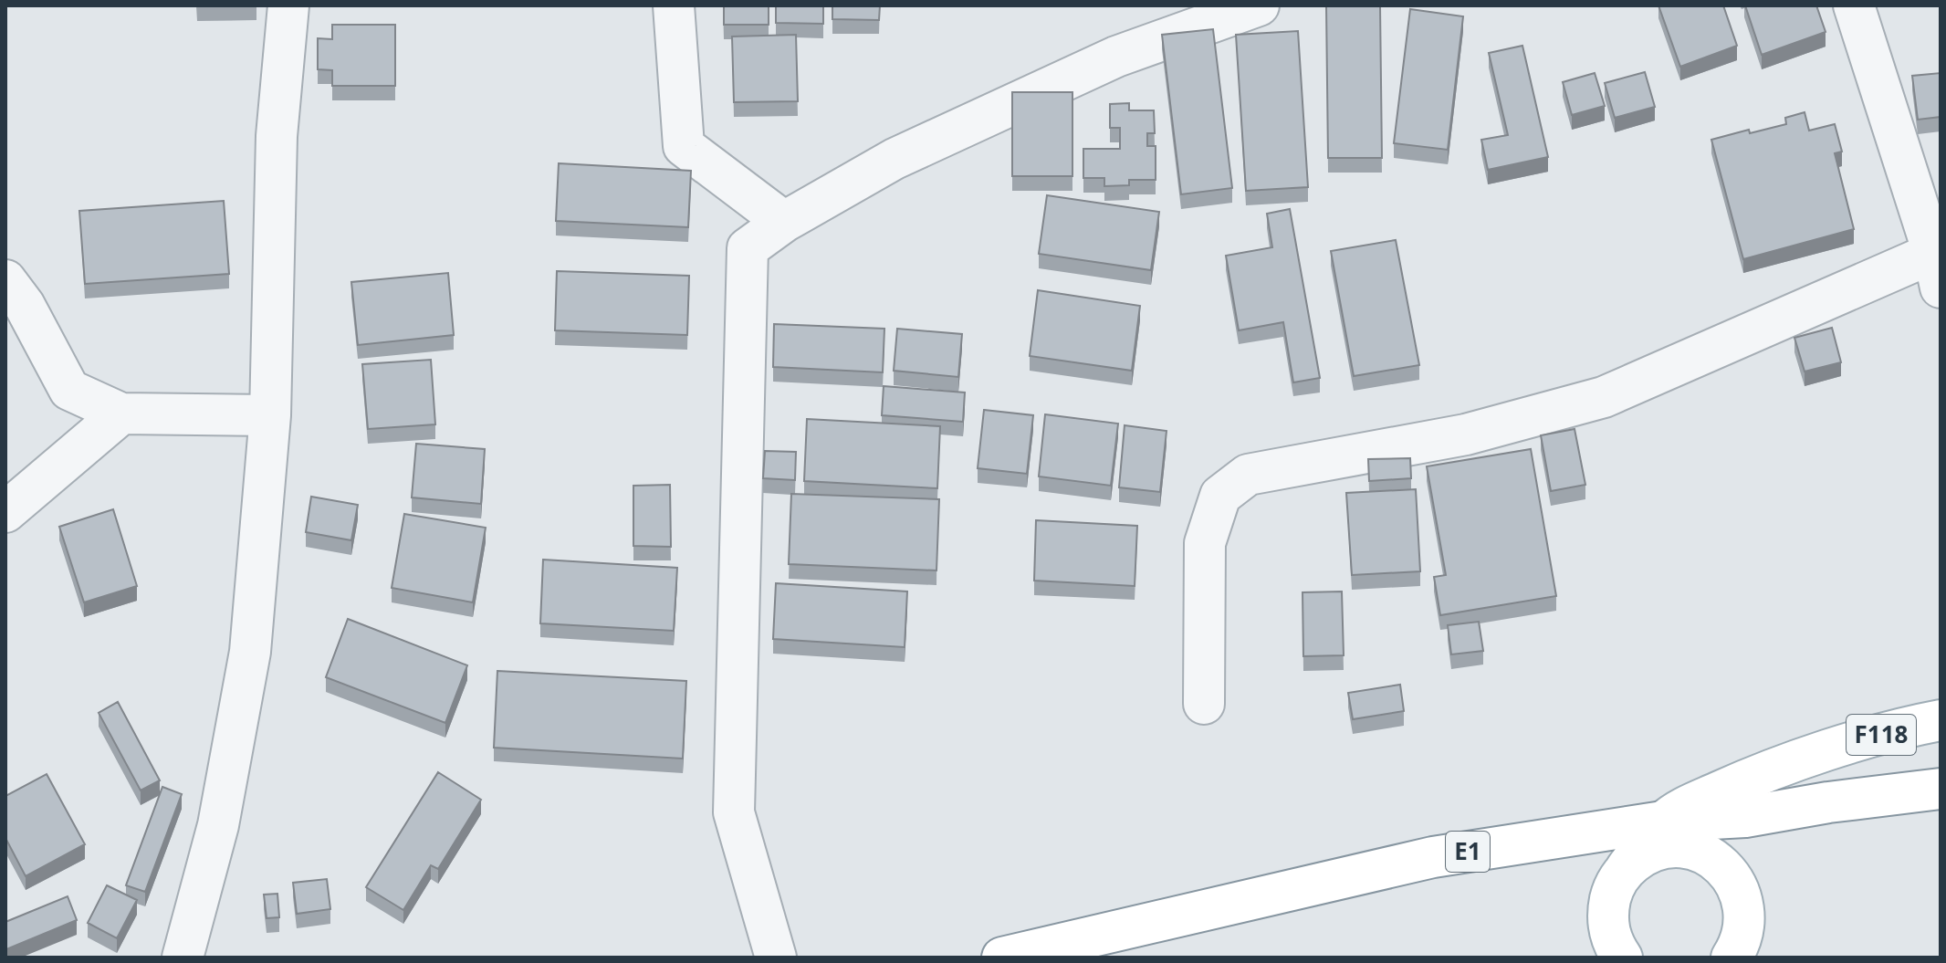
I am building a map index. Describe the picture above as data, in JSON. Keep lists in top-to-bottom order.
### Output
{
  "streets": {
    "main road": ["F118", "E1"]
  }
}
